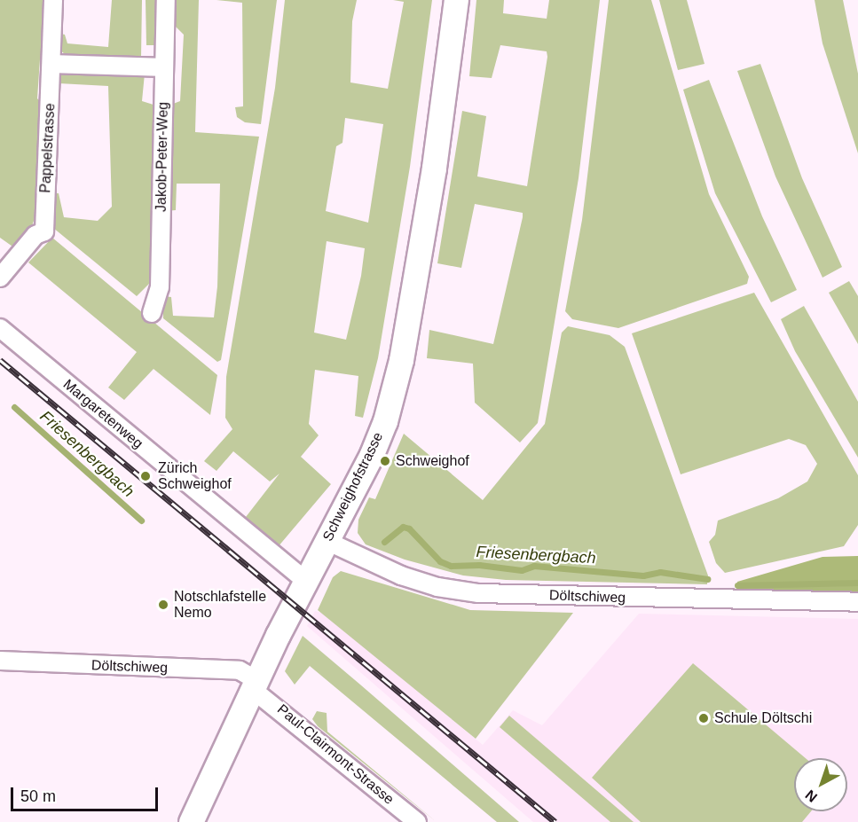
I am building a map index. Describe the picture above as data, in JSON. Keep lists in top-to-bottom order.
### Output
{
  "streets": {
    "main road": ["Schweighofstrasse"],
    "street": [
      "Pappelstrasse",
      "Jakob-Peter-Weg",
      "Margaretenweg",
      "Döltschiweg",
      "Paul-Clairmont-Strasse"
    ]
  },
  "crossings": [
    ["Margaretenweg", "Schweighofstrasse"],
    ["Schweighofstrasse", "Döltschiweg"],
    ["Schweighofstrasse", "Paul-Clairmont-Strasse"],
    ["Döltschiweg", "Paul-Clairmont-Strasse"]
  ],
  "water": ["Friesenbergbach"],
  "places": [
    "Schweighof",
    "Zürich Schweighof",
    "Notschlafstelle Nemo",
    "Schule Döltschi"
  ],
  "scale_bar": "50 m",
  "north": "bottom left"
}
